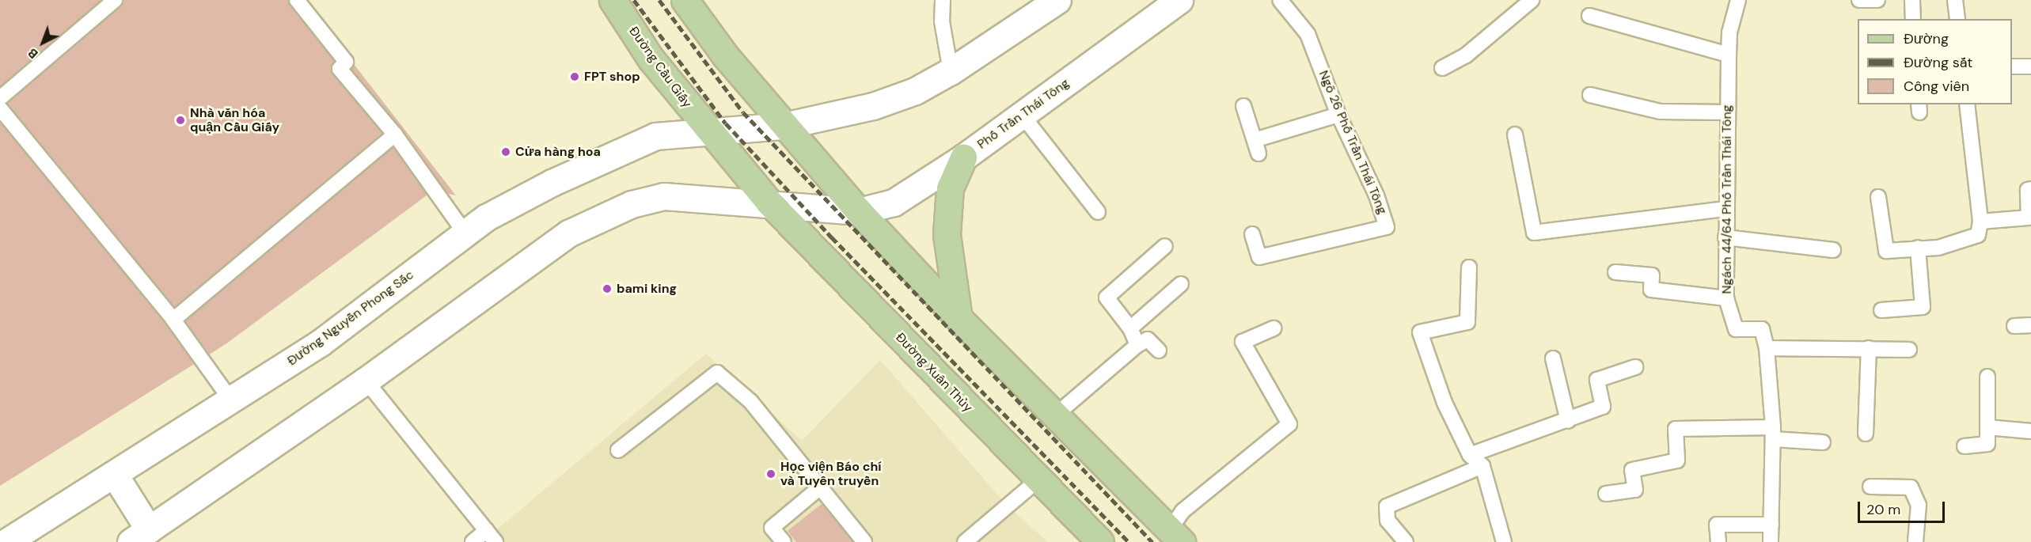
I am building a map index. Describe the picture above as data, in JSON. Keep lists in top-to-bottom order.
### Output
{
  "streets": {
    "main road": [
      "Đường Cầu Giấy",
      "Phố Trần Thái Tông",
      "Đường Nguyễn Phong Sắc",
      "Đường Xuân Thủy"
    ],
    "lane": ["Ngõ 26 Phố Trần Thái Tông", "Ngách 44/64 Phố Trần Thái Tông"]
  },
  "crossings": [
    ["Đường Cầu Giấy", "Đường Nguyễn Phong Sắc"],
    ["Đường Cầu Giấy", "Đường Xuân Thủy"]
  ],
  "places": [
    "FPT shop",
    "Nhà văn hóa quận Cầu Giấy",
    "Cửa hàng hoa",
    "bami king",
    "Học viện Báo chí và Tuyên truyền"
  ],
  "legend": ["Đường", "Đường sắt", "Công viên"],
  "scale_bar": "20 m",
  "north": "bottom left"
}
